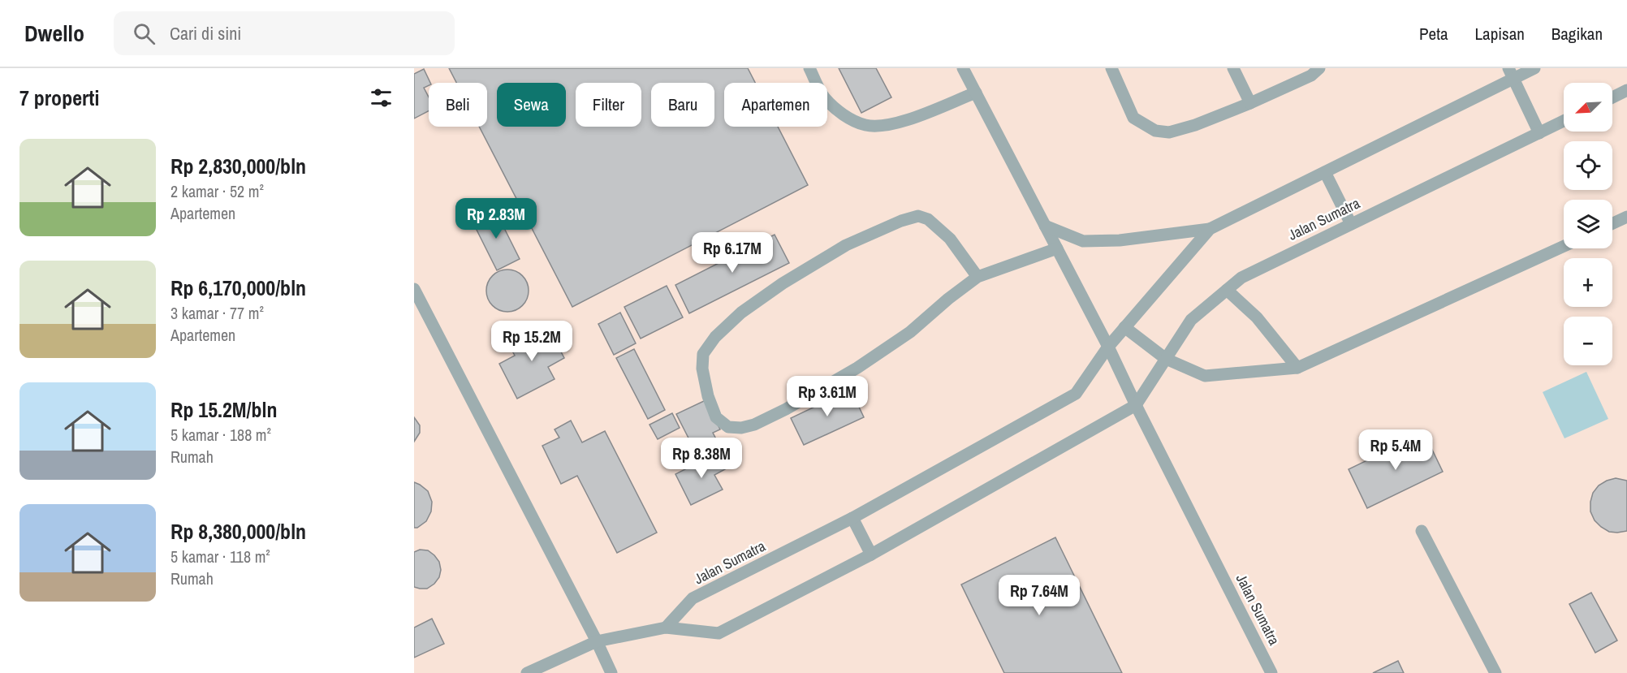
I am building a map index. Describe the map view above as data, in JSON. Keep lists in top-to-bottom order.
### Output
{
  "streets": {
    "lane": ["Jalan Sumatra"]
  },
  "north": "bottom left",
  "page": {
    "header": "Dwello",
    "search": "Cari di sini",
    "nav": ["Peta", "Lapisan", "Bagikan"],
    "heading": "7 properti",
    "map_buttons": ["+", "−"],
    "chip": [
      "Beli",
      "Sewa",
      "Filter",
      "Baru",
      "Apartemen"
    ],
    "list": [
      {
        "name": "Rp 2,830,000/bln",
        "note": "2 kamar · 52 m² · Apartemen"
      },
      {
        "name": "Rp 6,170,000/bln",
        "note": "3 kamar · 77 m² · Apartemen"
      },
      {
        "name": "Rp 15.2M/bln",
        "note": "5 kamar · 188 m² · Rumah"
      },
      {
        "name": "Rp 8,380,000/bln",
        "note": "5 kamar · 118 m² · Rumah"
      }
    ],
    "price": [
      "Rp 2.83M",
      "Rp 6.17M",
      "Rp 15.2M",
      "Rp 3.61M",
      "Rp 5.4M",
      "Rp 8.38M",
      "Rp 7.64M"
    ]
  }
}
